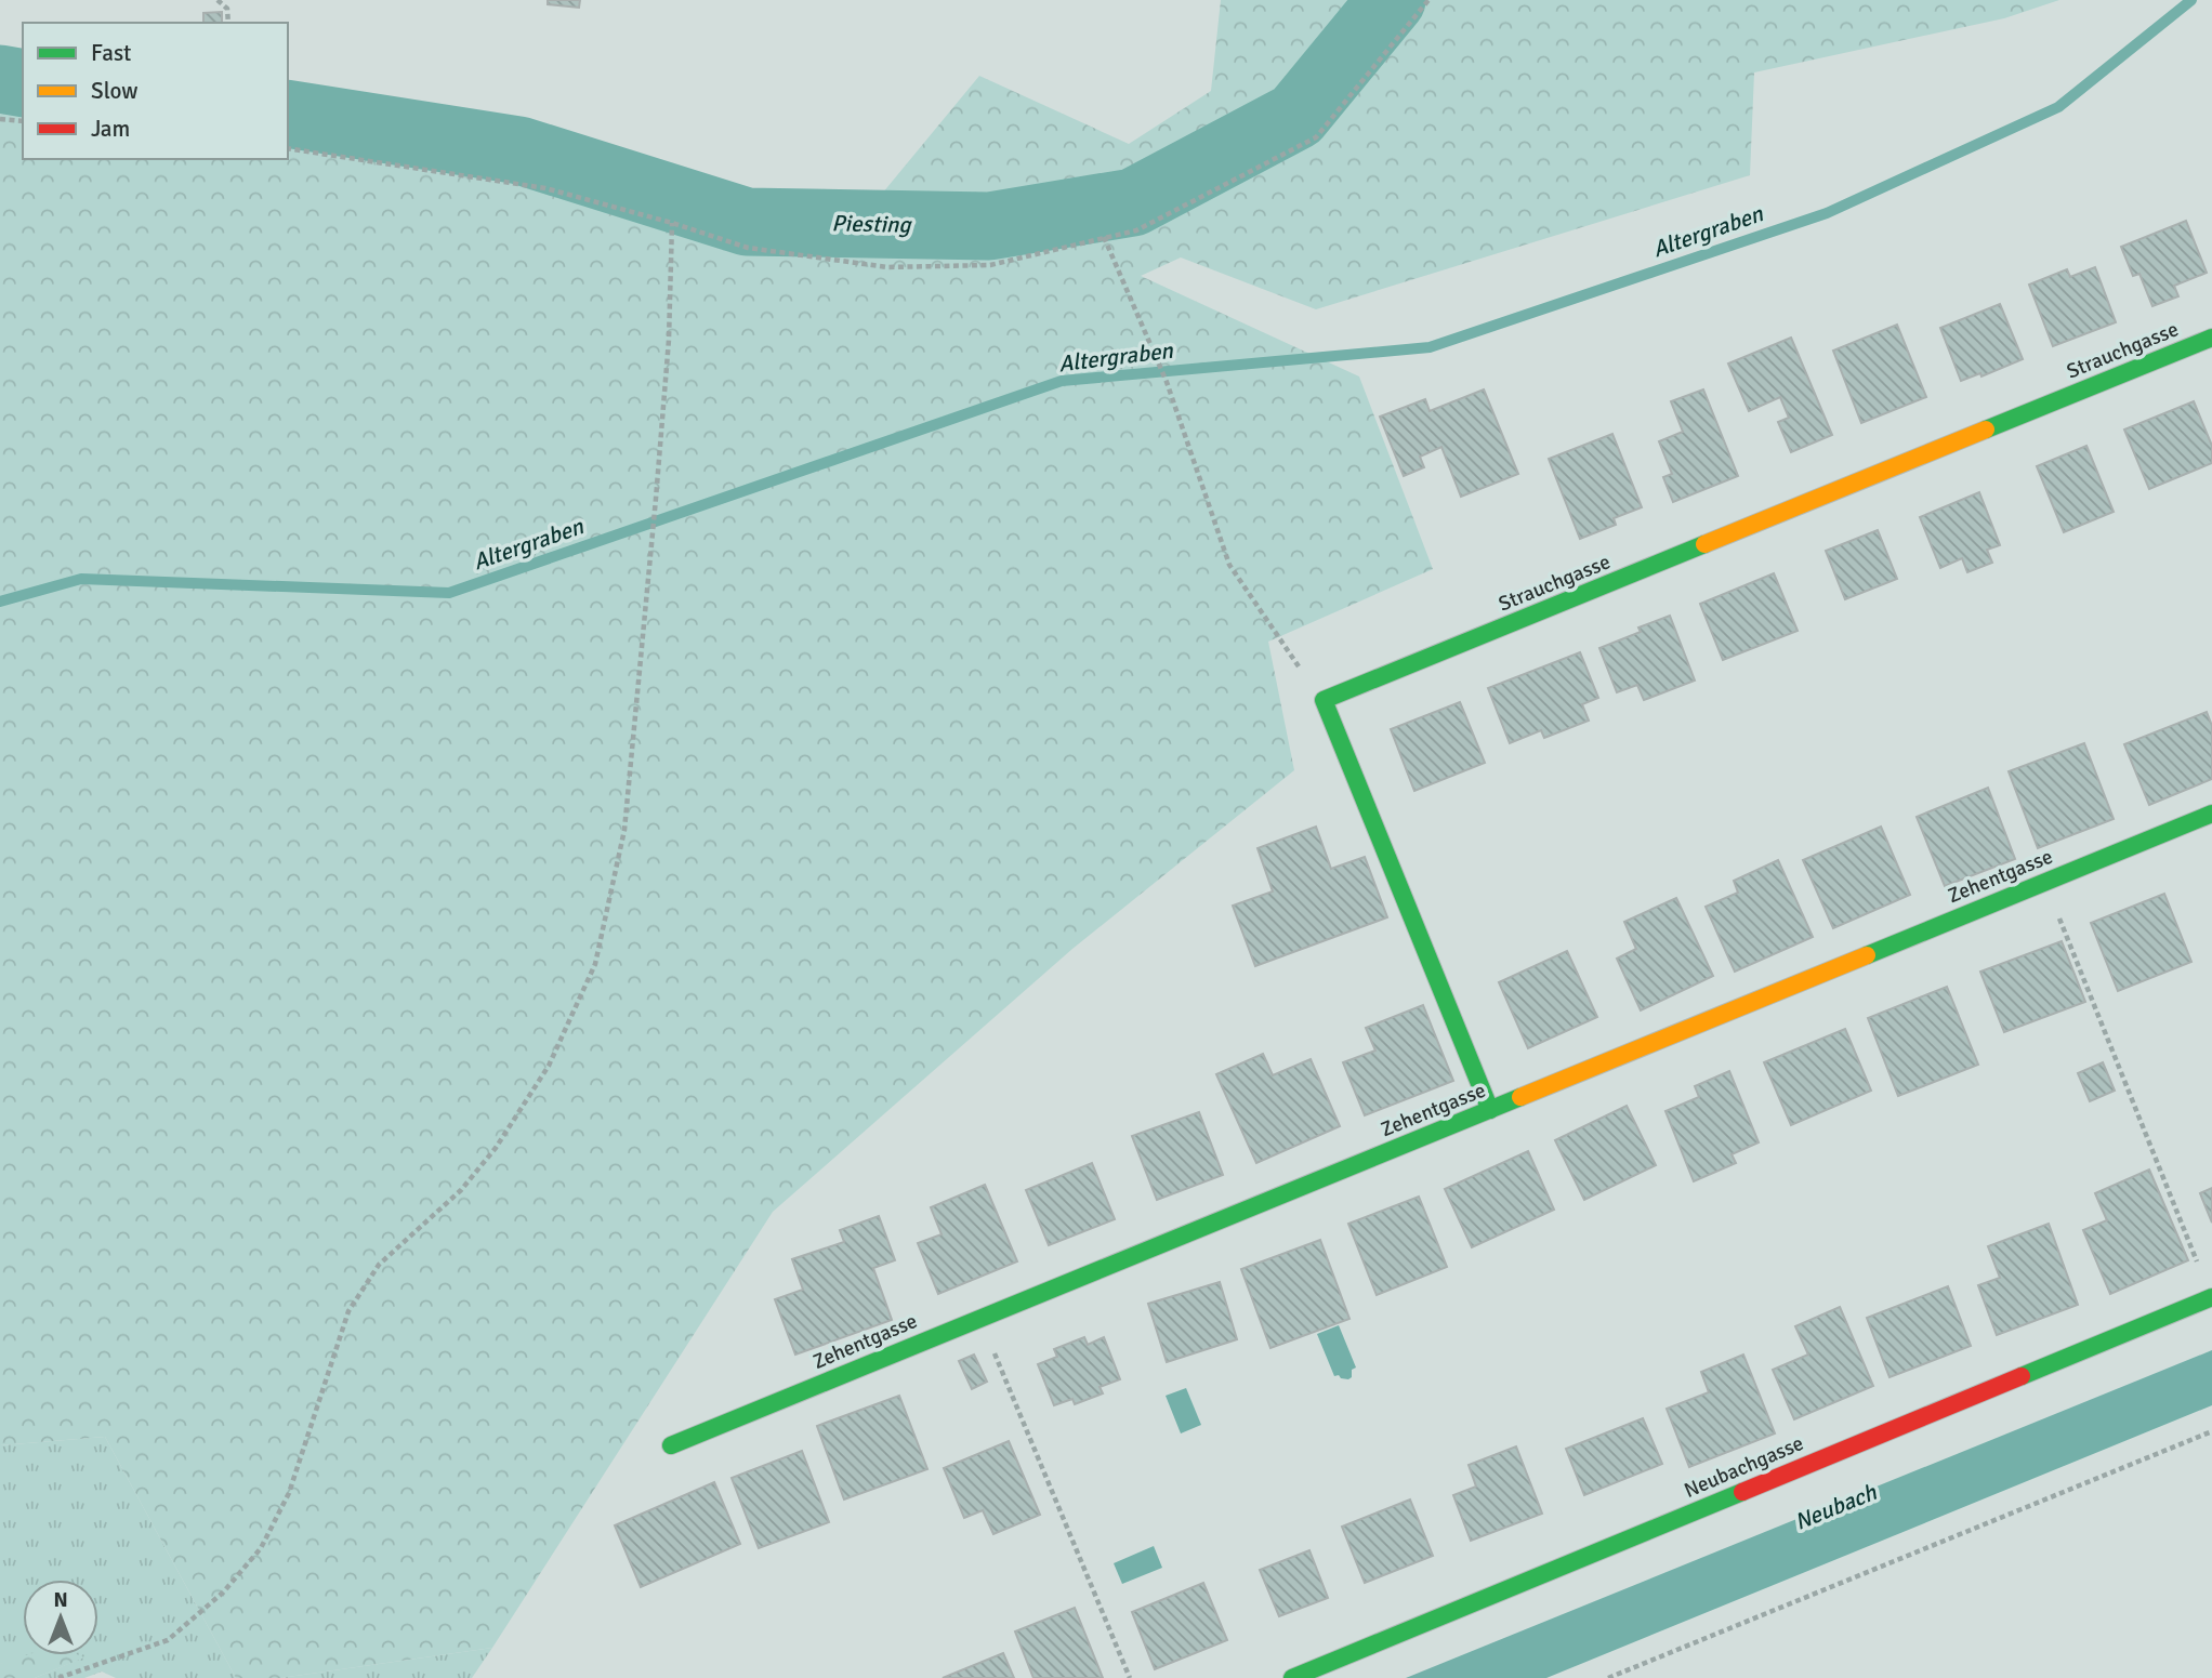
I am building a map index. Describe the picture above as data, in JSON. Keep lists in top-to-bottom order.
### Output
{
  "streets": {
    "street": ["Strauchgasse", "Zehentgasse", "Neubachgasse"]
  },
  "water": ["Piesting", "Altergraben", "Neubach"],
  "legend": ["Fast", "Slow", "Jam"],
  "north": "top"
}
